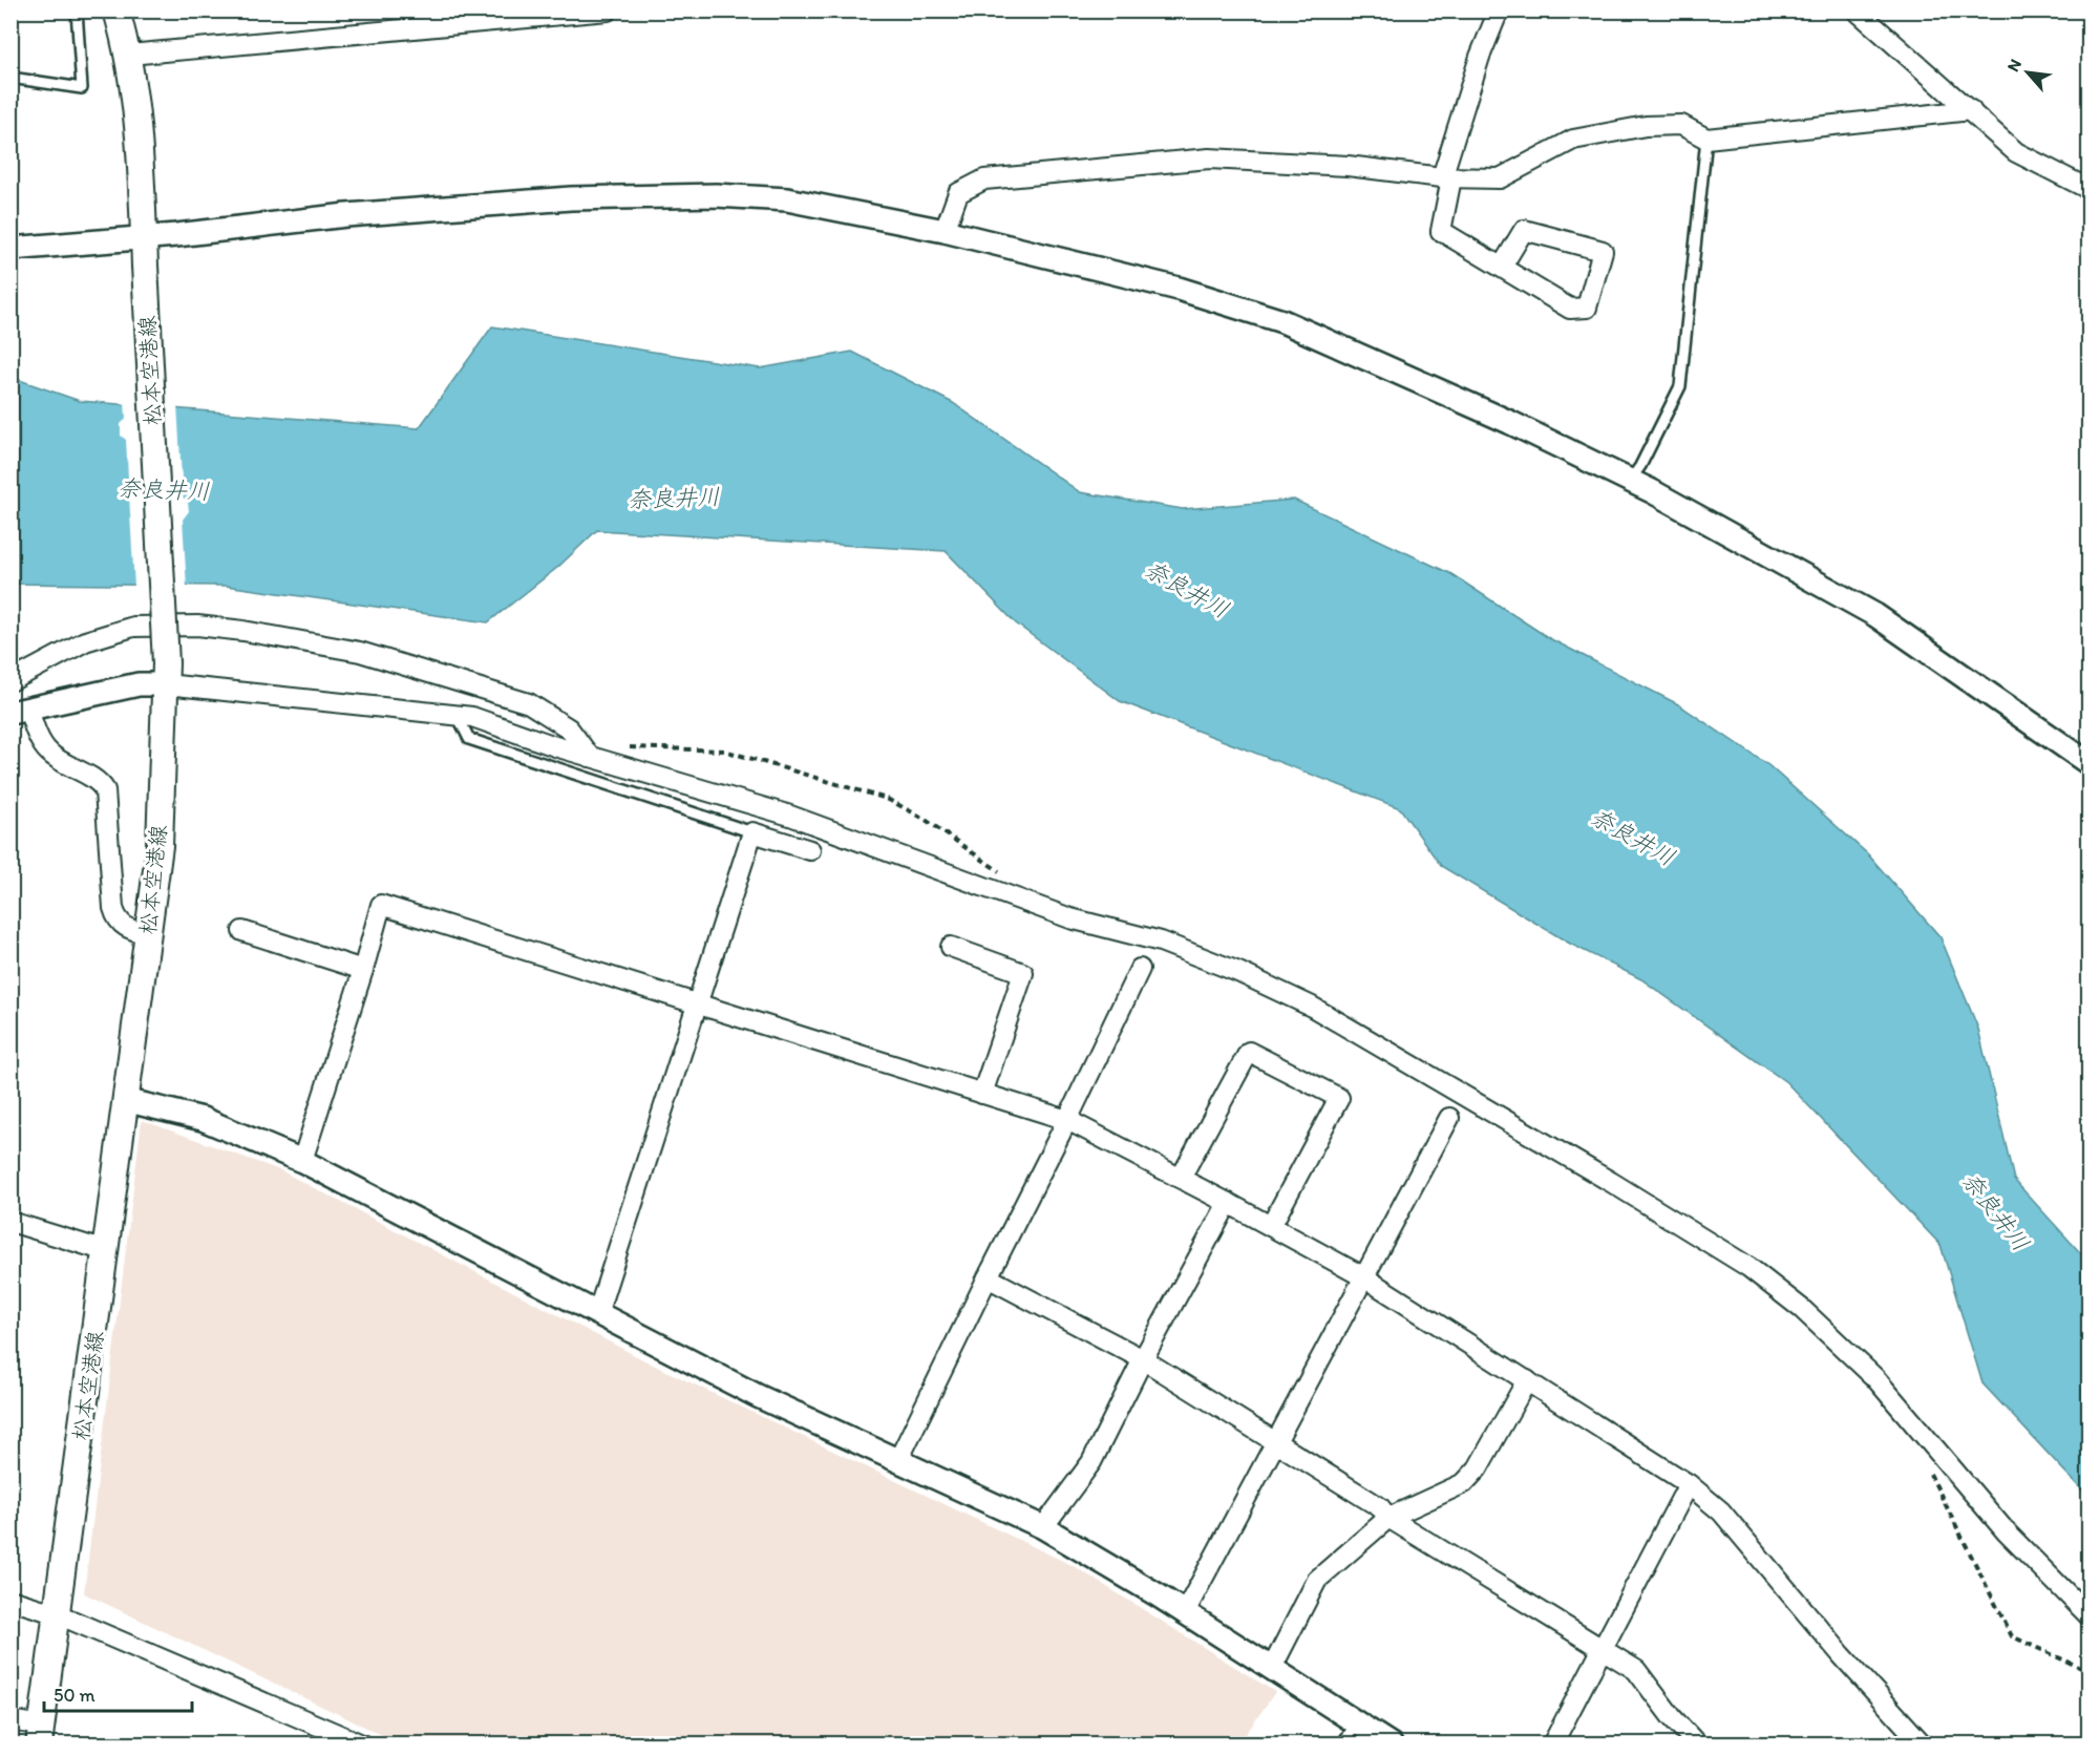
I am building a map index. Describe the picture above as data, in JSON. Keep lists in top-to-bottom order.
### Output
{
  "streets": {
    "main road": ["松本空港線"]
  },
  "water": ["奈良井川"],
  "scale_bar": "50 m",
  "north": "top left"
}
